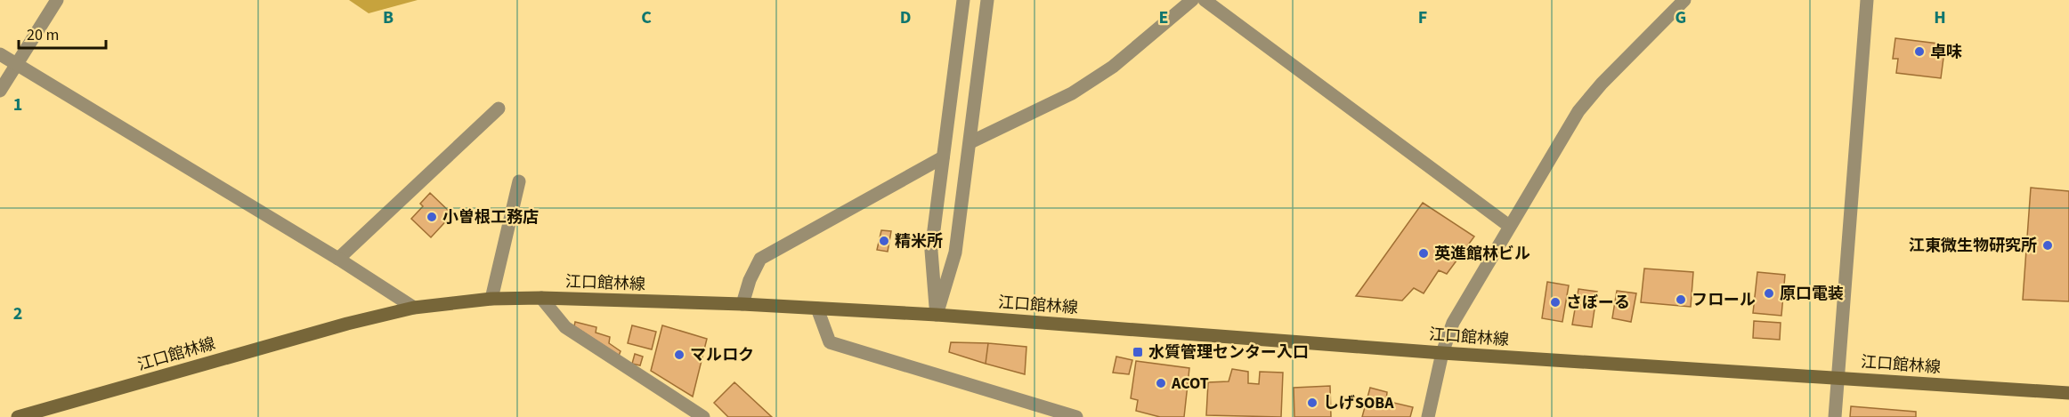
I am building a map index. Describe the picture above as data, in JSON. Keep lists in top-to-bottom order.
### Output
{
  "streets": {
    "main road": ["江口館林線"]
  },
  "places": {
    "other": [
      "卓味",
      "小曽根工務店",
      "精米所",
      "江東微生物研究所",
      "英進館林ビル",
      "原口電装",
      "フロール",
      "さぼーる",
      "マルロク",
      "ACOT",
      "しげSOBA"
    ],
    "transit": ["水質管理センター入口"]
  },
  "scale_bar": "20 m",
  "grid": {
    "columns": [
      "B",
      "C",
      "D",
      "E",
      "F",
      "G",
      "H"
    ],
    "rows": ["1", "2"]
  }
}
